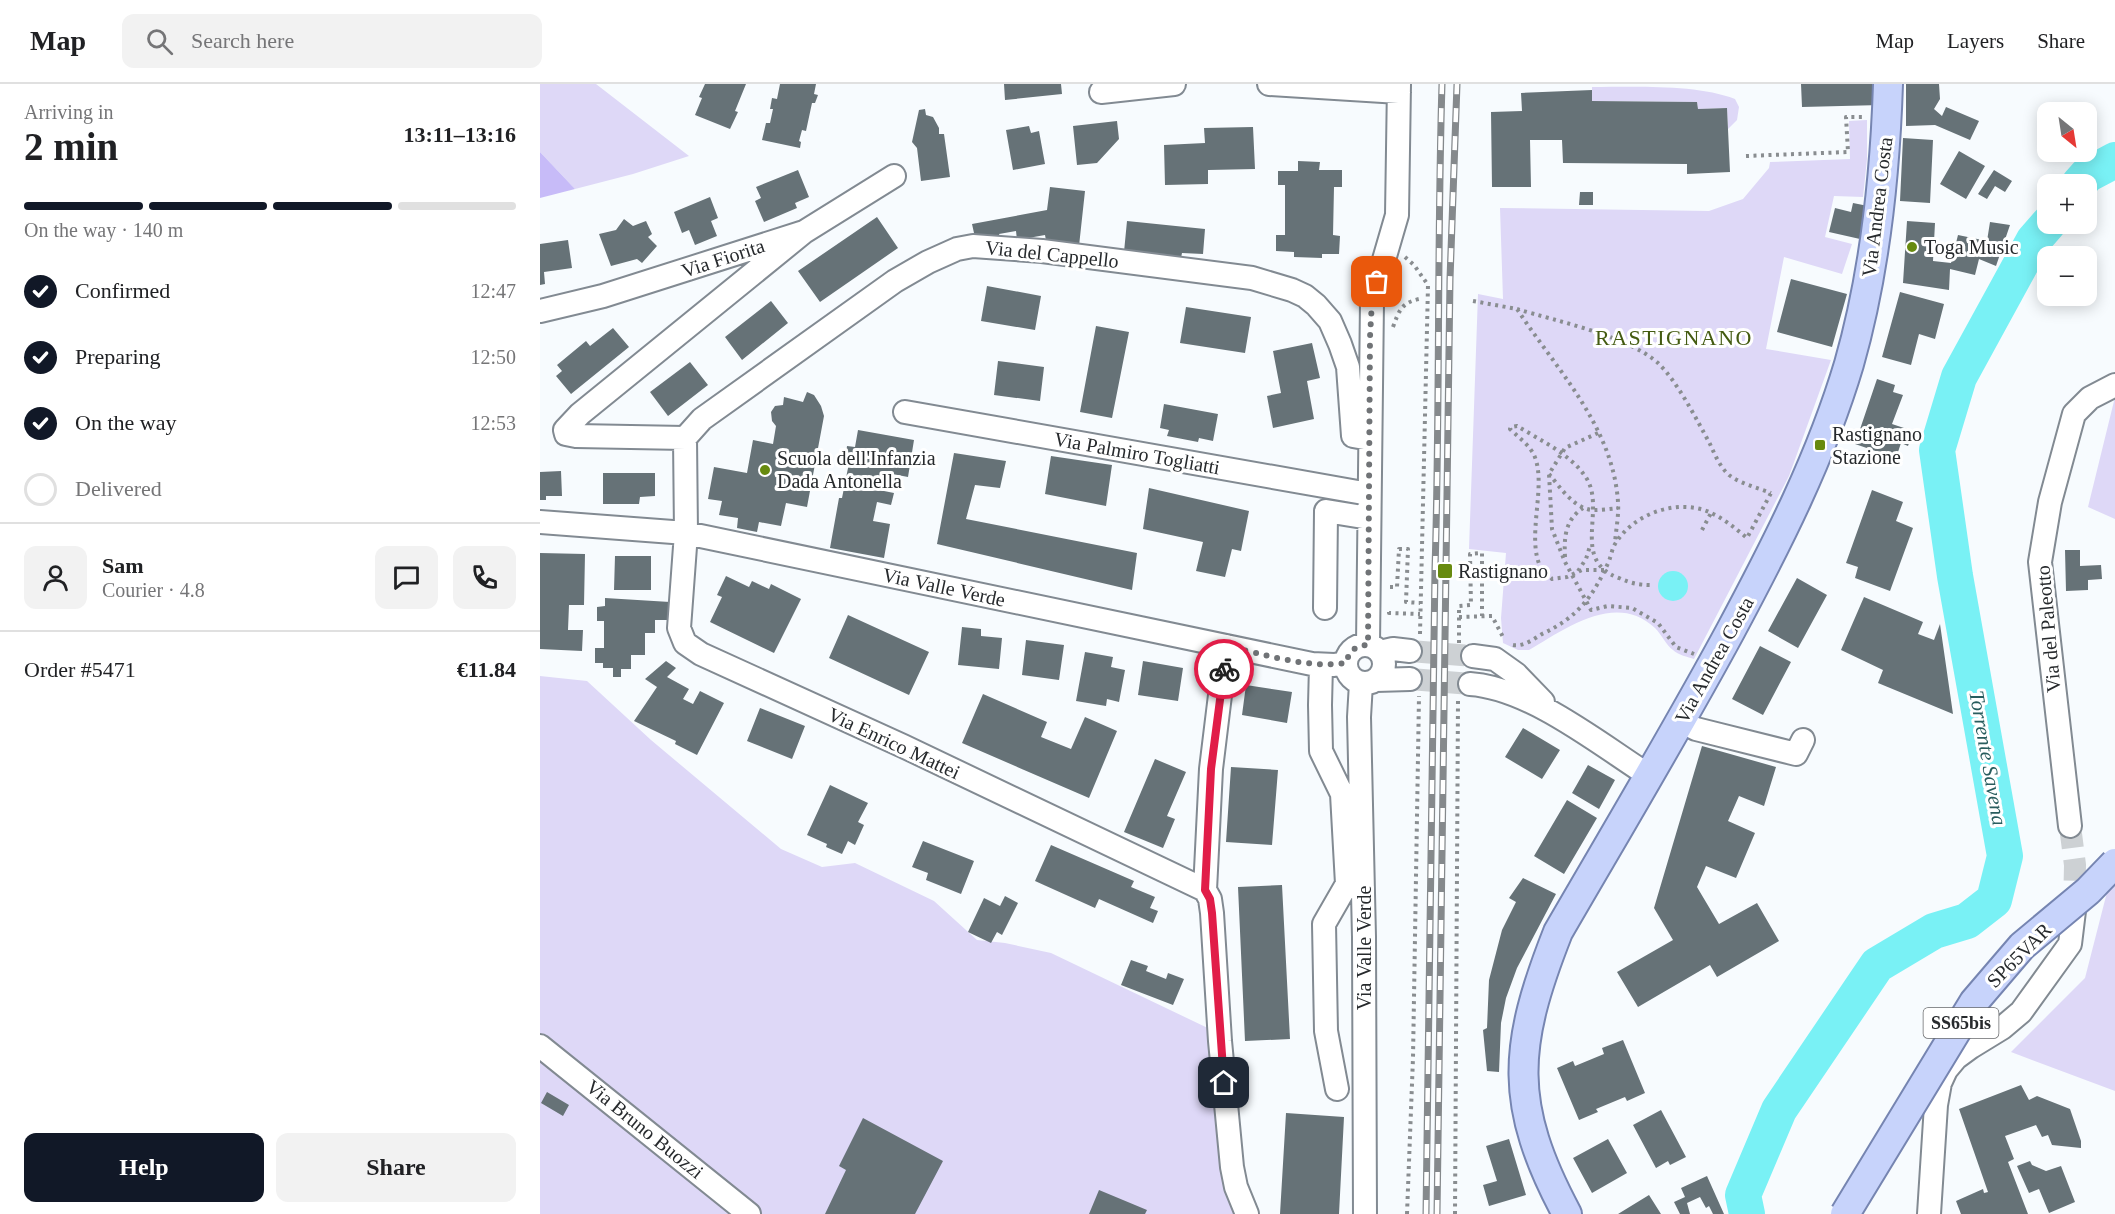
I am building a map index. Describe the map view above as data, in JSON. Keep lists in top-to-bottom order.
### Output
{
  "streets": {
    "main road": ["Via Andrea Costa", "SP65VAR", "SS65bis"],
    "street": [
      "Via del Cappello",
      "Via Fiorita",
      "Via Palmiro Togliatti",
      "Via Valle Verde",
      "Via del Paleotto",
      "Via Enrico Mattei",
      "Via Bruno Buozzi"
    ]
  },
  "crossings": [
    ["Via Valle Verde", "Via Enrico Mattei"]
  ],
  "districts": ["RASTIGNANO"],
  "water": ["Torrente Savena"],
  "places": {
    "other": ["Toga Music", "Scuola dell'Infanzia Dada Antonella"],
    "transit": ["Rastignano Stazione", "Rastignano"]
  },
  "north": "bottom right",
  "page": {
    "header": "Map",
    "search": "Search here",
    "nav": ["Map", "Layers", "Share"],
    "heading": ["2 min", "Arriving in", "13:11–13:16"],
    "panel": [
      "Sam",
      "Courier · 4.8",
      "Order #5471",
      "€11.84"
    ],
    "map_buttons": ["+", "−"],
    "bar": "On the way · 140 m",
    "list": [
      ["Confirmed", "12:47"],
      ["Preparing", "12:50"],
      ["On the way", "12:53"],
      "Delivered"
    ],
    "buttons": ["Help", "Share"]
  }
}
